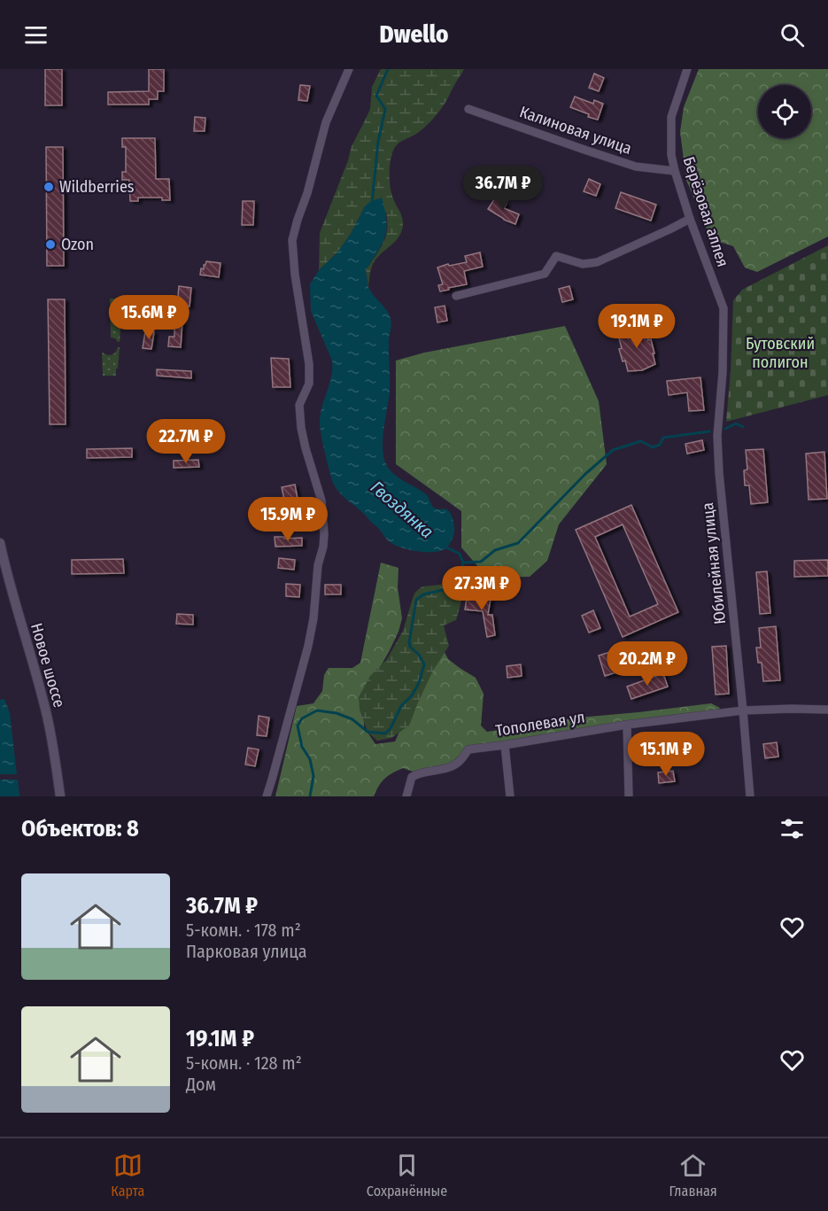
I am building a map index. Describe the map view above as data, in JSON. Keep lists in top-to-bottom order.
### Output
{
  "streets": {
    "street": [
      "Калиновая улица",
      "Берёзовая аллея",
      "Юбилейная улица",
      "Новое шоссе",
      "Тополевая ул"
    ]
  },
  "crossings": [
    ["Калиновая улица", "Берёзовая аллея"],
    ["Берёзовая аллея", "Юбилейная улица"],
    ["Юбилейная улица", "Тополевая ул"]
  ],
  "water": ["Гвоздянка"],
  "parks": ["Бутовский полигон"],
  "places": ["Wildberries", "Ozon"],
  "page": {
    "header": "Dwello",
    "price": [
      "36.7M ₽",
      "15.6M ₽",
      "19.1M ₽",
      "22.7M ₽",
      "15.9M ₽",
      "27.3M ₽",
      "20.2M ₽",
      "15.1M ₽"
    ],
    "heading": "Объектов: 8",
    "list": [
      {
        "name": "36.7M ₽",
        "note": "5-комн. · 178 m² · Парковая улица"
      },
      {
        "name": "19.1M ₽",
        "note": "5-комн. · 128 m² · Дом"
      }
    ],
    "tabs": ["Карта", "Сохранённые", "Главная"]
  }
}
